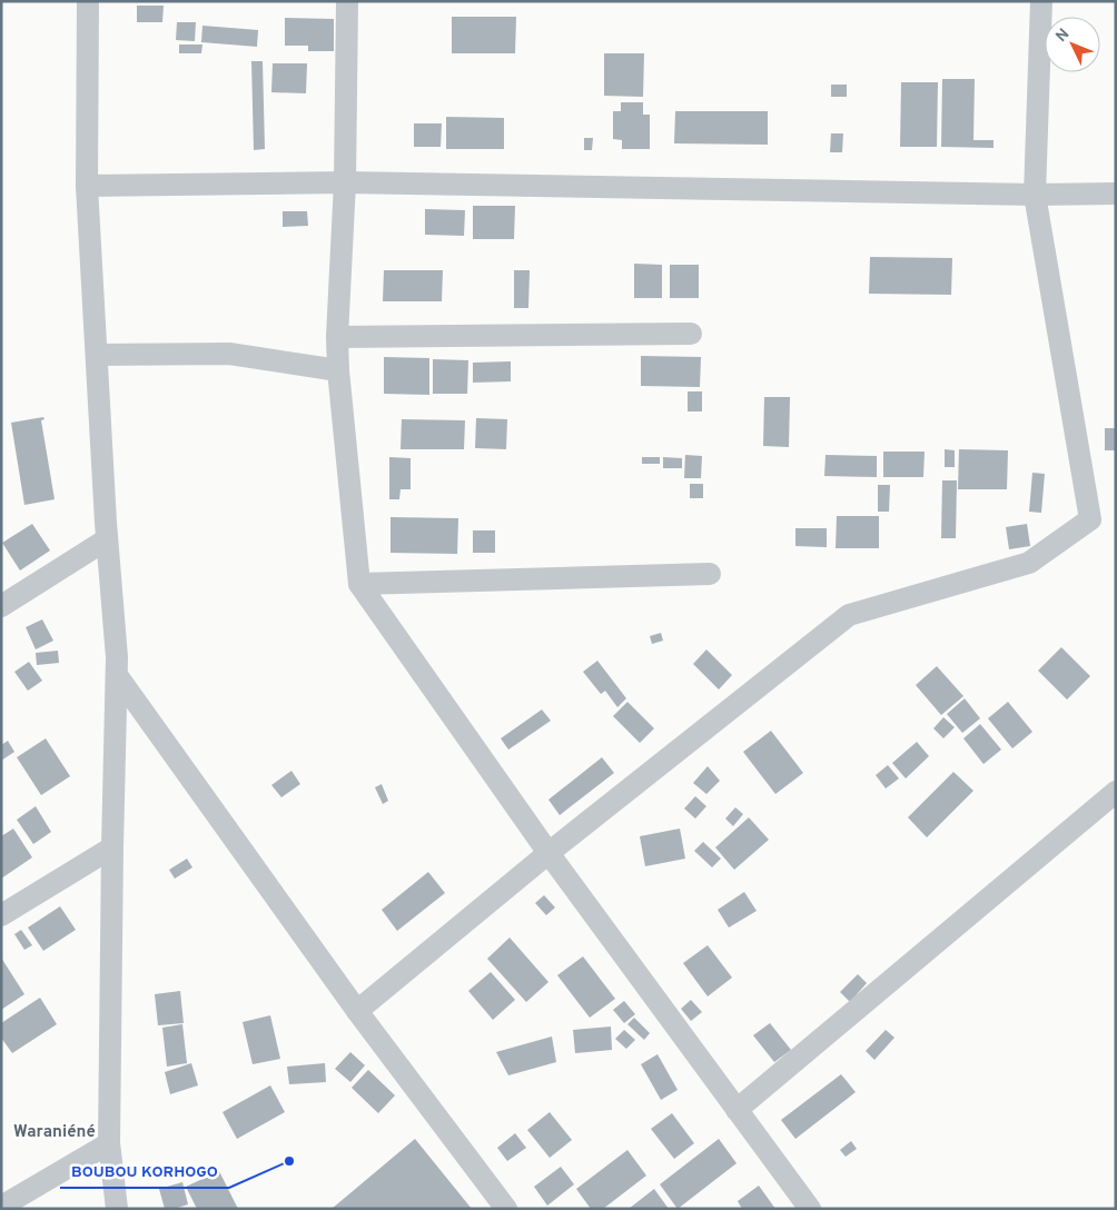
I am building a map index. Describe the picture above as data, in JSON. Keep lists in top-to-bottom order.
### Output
{
  "districts": ["Waraniéné"],
  "places": ["BOUBOU KORHOGO"],
  "north": "top left"
}
